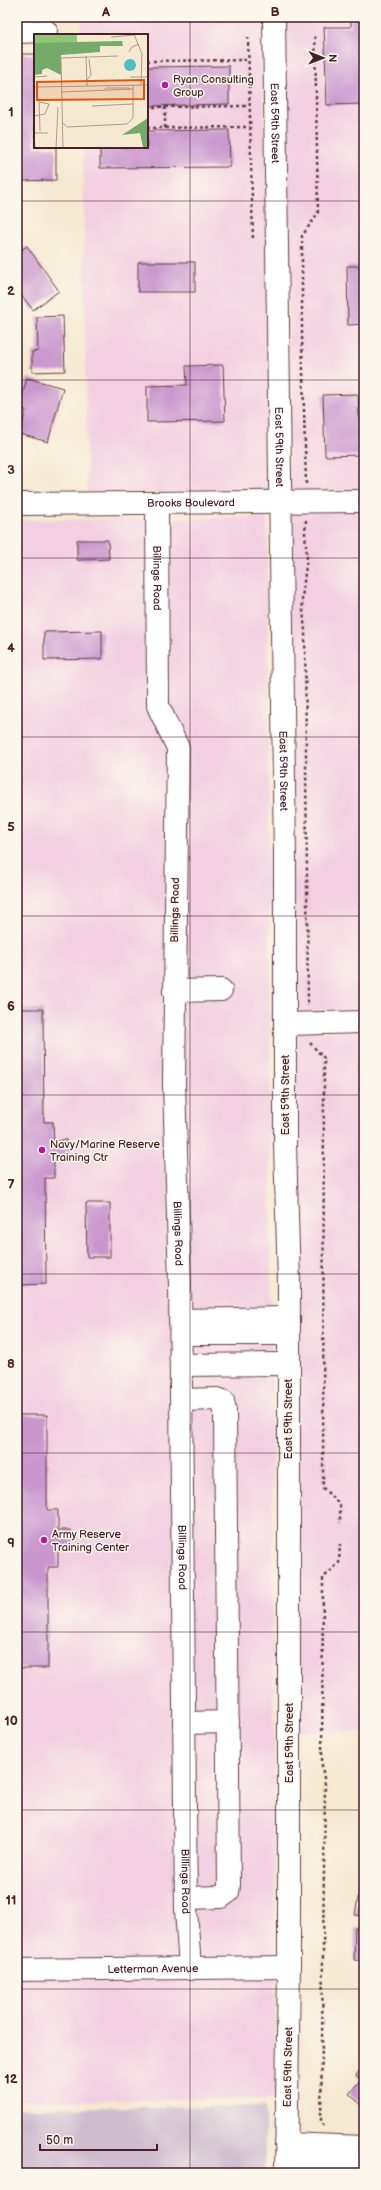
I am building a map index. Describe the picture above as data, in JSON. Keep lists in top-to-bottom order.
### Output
{
  "streets": {
    "street": [
      "East 59th Street",
      "Brooks Boulevard",
      "Billings Road",
      "Letterman Avenue"
    ]
  },
  "crossings": [
    ["East 59th Street", "Brooks Boulevard"],
    ["East 59th Street", "Letterman Avenue"],
    ["Brooks Boulevard", "Billings Road"],
    ["Billings Road", "Letterman Avenue"]
  ],
  "places": ["Ryan Consulting Group", "Navy/Marine Reserve Training Ctr", "Army Reserve Training Center"],
  "scale_bar": "50 m",
  "north": "right",
  "grid": {
    "columns": ["A", "B"],
    "rows": [
      "1",
      "2",
      "3",
      "4",
      "5",
      "6",
      "7",
      "8",
      "9",
      "10",
      "11",
      "12"
    ]
  }
}
